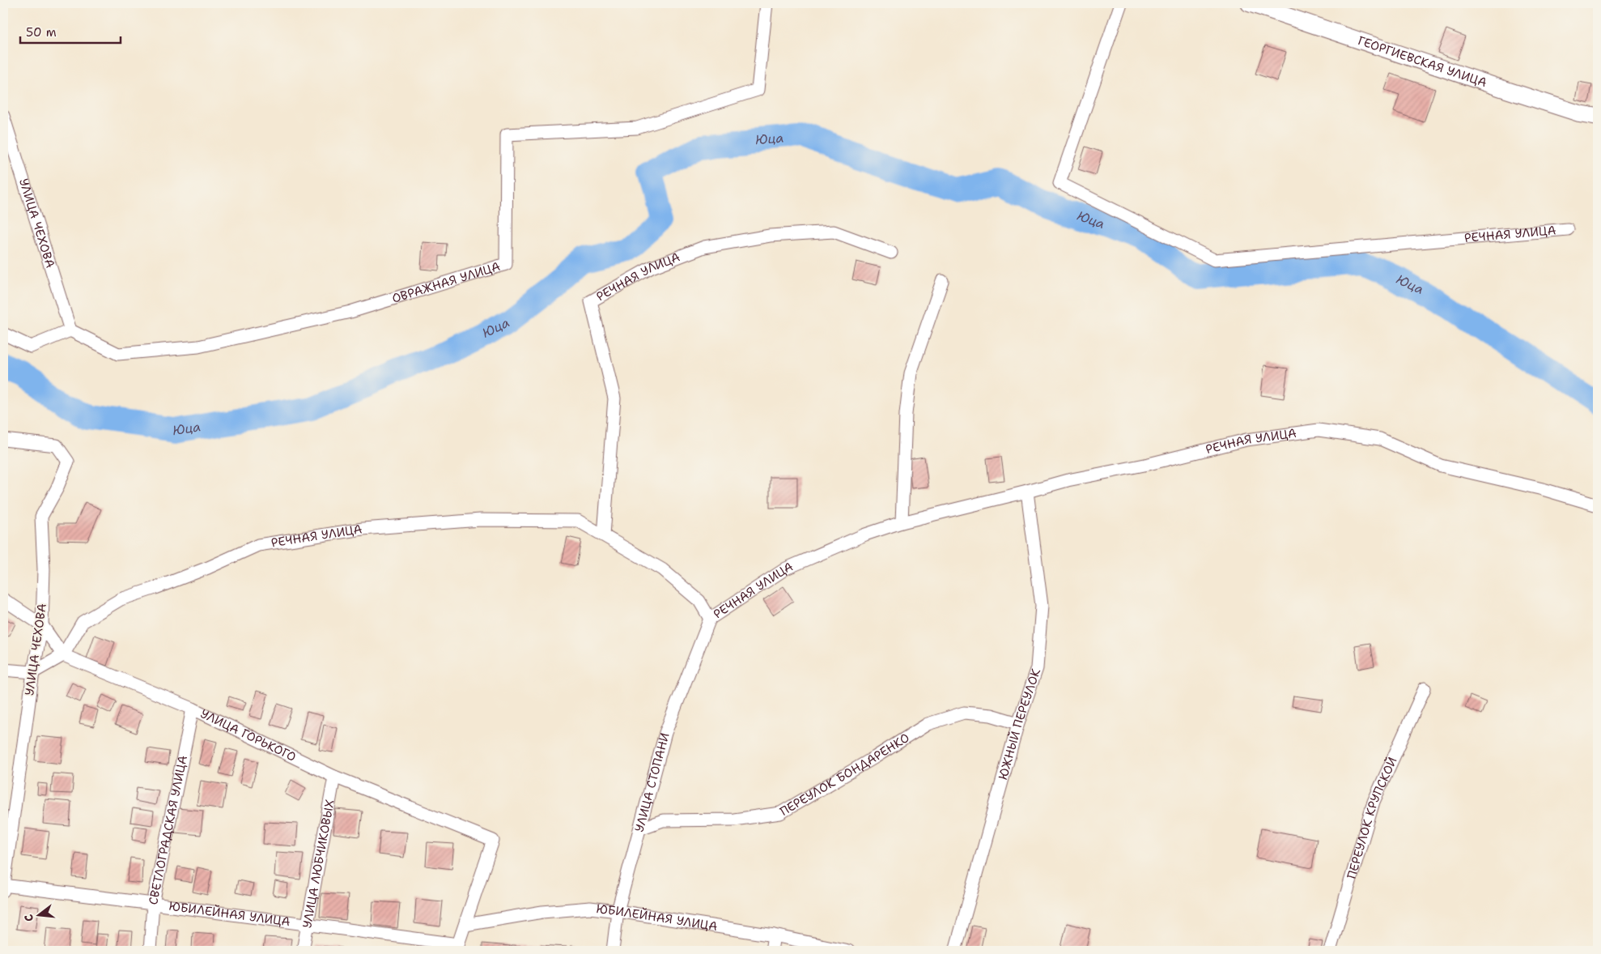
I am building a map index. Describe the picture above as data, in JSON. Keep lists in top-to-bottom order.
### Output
{
  "streets": {
    "main road": ["ГЕОРГИЕВСКАЯ УЛИЦА"],
    "street": [
      "УЛИЦА ЧЕХОВА",
      "РЕЧНАЯ УЛИЦА",
      "ОВРАЖНАЯ УЛИЦА",
      "ЮЖНЫЙ ПЕРЕУЛОК",
      "УЛИЦА ГОРЬКОГО",
      "ПЕРЕУЛОК БОНДАРЕНКО",
      "УЛИЦА СТОПАНИ",
      "ПЕРЕУЛОК КРУПСКОЙ",
      "СВЕТЛОГРАДСКАЯ УЛИЦА",
      "УЛИЦА ЛЮБЧИКОВЫХ",
      "ЮБИЛЕЙНАЯ УЛИЦА"
    ]
  },
  "crossings": [
    ["УЛИЦА ЧЕХОВА", "ОВРАЖНАЯ УЛИЦА"],
    ["УЛИЦА ЧЕХОВА", "ЮБИЛЕЙНАЯ УЛИЦА"],
    ["РЕЧНАЯ УЛИЦА", "ЮЖНЫЙ ПЕРЕУЛОК"],
    ["РЕЧНАЯ УЛИЦА", "УЛИЦА ГОРЬКОГО"],
    ["РЕЧНАЯ УЛИЦА", "УЛИЦА СТОПАНИ"],
    ["ЮЖНЫЙ ПЕРЕУЛОК", "ПЕРЕУЛОК БОНДАРЕНКО"],
    ["УЛИЦА ГОРЬКОГО", "СВЕТЛОГРАДСКАЯ УЛИЦА"],
    ["УЛИЦА ГОРЬКОГО", "УЛИЦА ЛЮБЧИКОВЫХ"],
    ["УЛИЦА ГОРЬКОГО", "ЮБИЛЕЙНАЯ УЛИЦА"],
    ["ПЕРЕУЛОК БОНДАРЕНКО", "УЛИЦА СТОПАНИ"],
    ["УЛИЦА СТОПАНИ", "ЮБИЛЕЙНАЯ УЛИЦА"],
    ["СВЕТЛОГРАДСКАЯ УЛИЦА", "ЮБИЛЕЙНАЯ УЛИЦА"],
    ["УЛИЦА ЛЮБЧИКОВЫХ", "ЮБИЛЕЙНАЯ УЛИЦА"]
  ],
  "water": ["Юца"],
  "scale_bar": "50 m",
  "north": "left"
}
